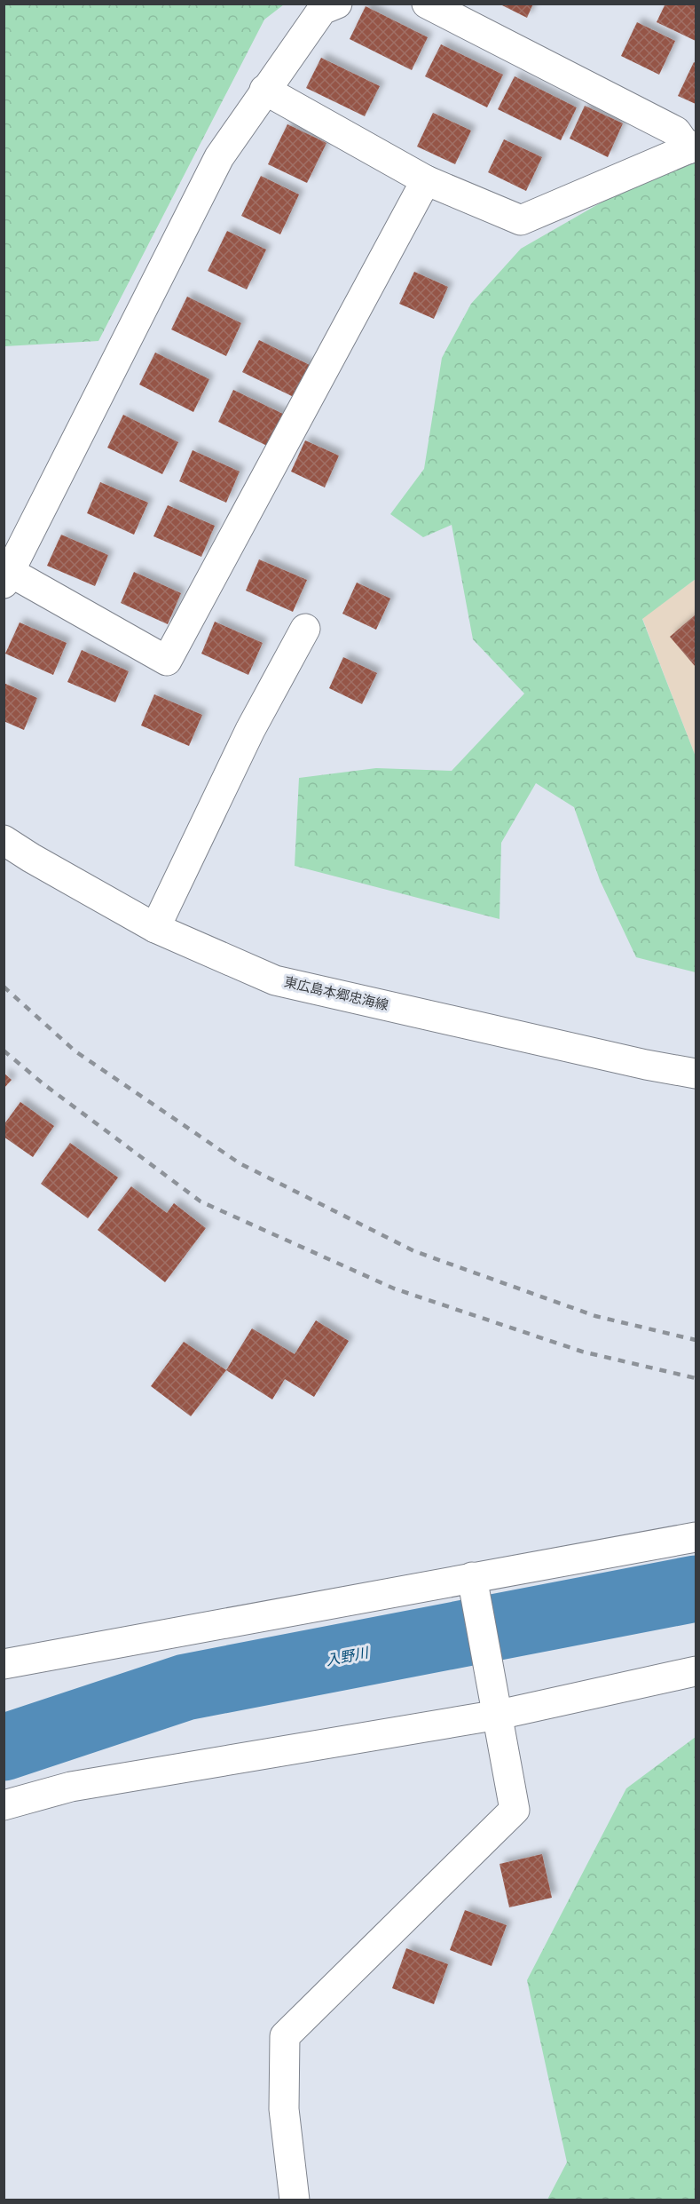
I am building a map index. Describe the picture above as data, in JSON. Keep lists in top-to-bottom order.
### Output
{
  "streets": {
    "street": ["東広島本郷忠海線"]
  },
  "water": ["入野川"]
}
